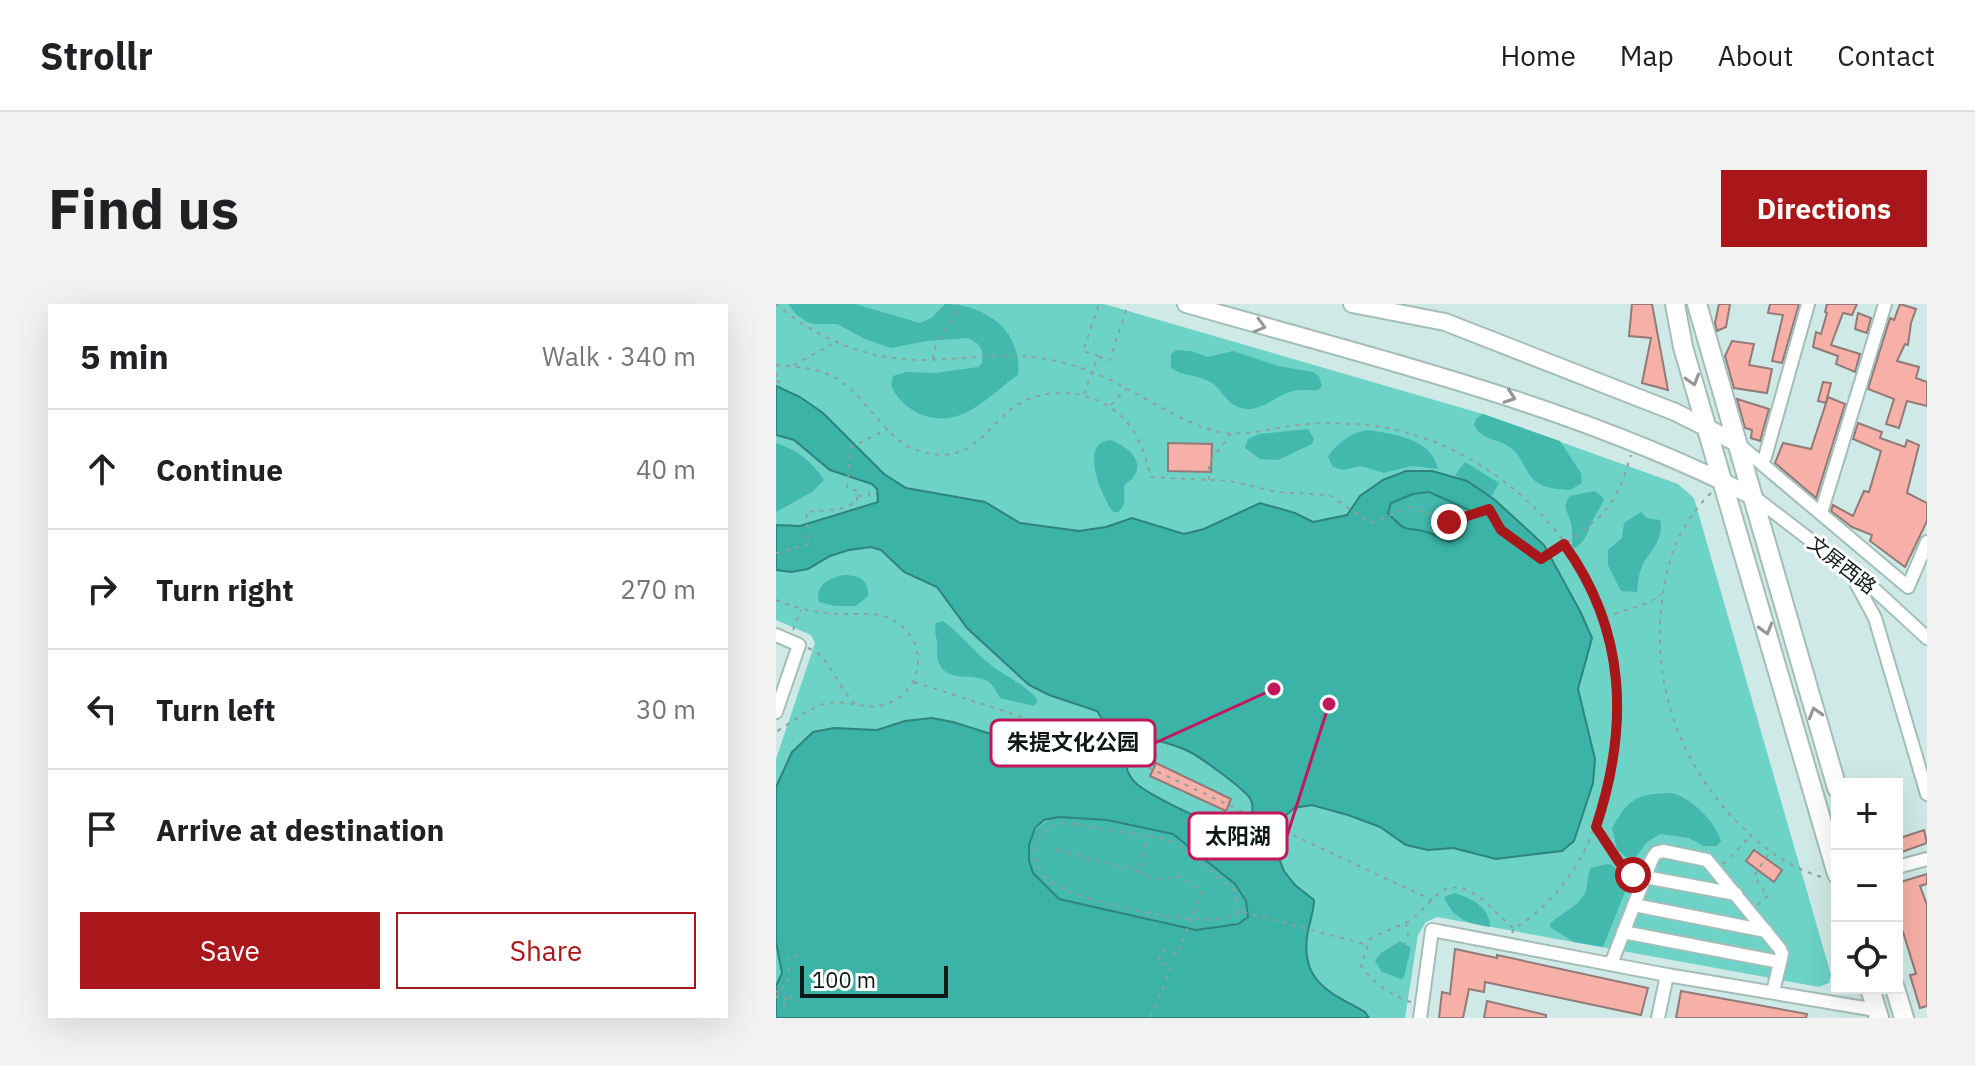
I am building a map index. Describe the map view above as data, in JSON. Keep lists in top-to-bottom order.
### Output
{
  "streets": {
    "street": ["文屏西路"]
  },
  "places": ["朱提文化公园", "太阳湖"],
  "scale_bar": "100 m",
  "page": {
    "header": "Strollr",
    "nav": [
      "Home",
      "Map",
      "About",
      "Contact"
    ],
    "buttons": [
      "Directions",
      ["Save", "Share"]
    ],
    "title": "Find us",
    "heading": ["5 min", "Walk · 340 m"],
    "list": [
      ["Continue", "40 m"],
      ["Turn right", "270 m"],
      ["Turn left", "30 m"],
      "Arrive at destination"
    ],
    "map_buttons": ["+", "−"],
    "scale": "100 m"
  }
}
